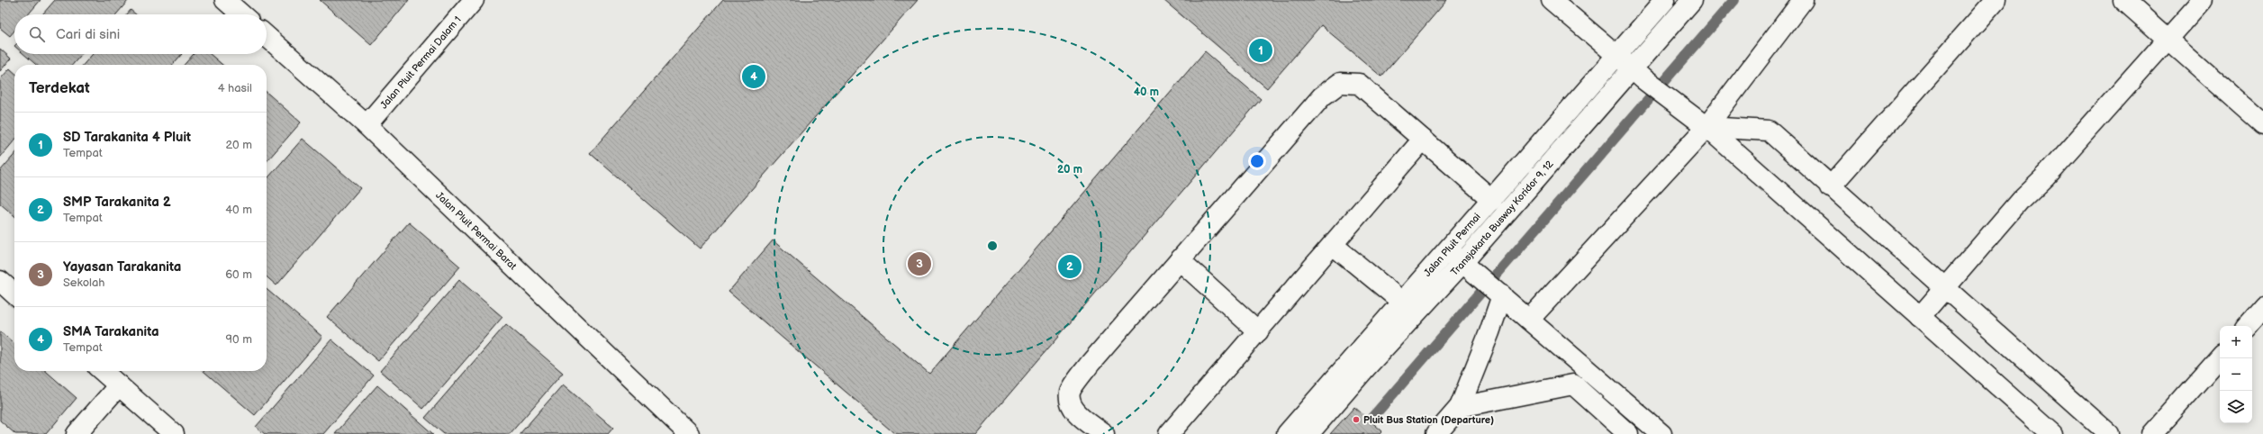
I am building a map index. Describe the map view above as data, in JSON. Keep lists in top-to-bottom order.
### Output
{
  "streets": {
    "street": [
      "Jalan Pluit Permai Dalam 1",
      "Transjakarta Busway Koridor 9, 12",
      "Jalan Pluit Permai Barat",
      "Jalan Pluit Permai"
    ]
  },
  "crossings": [
    ["Jalan Pluit Permai Dalam 1", "Jalan Pluit Permai Barat"]
  ],
  "places": ["Pluit Bus Station (Departure)"],
  "page": {
    "search": "Cari di sini",
    "pins": [
      "1",
      "4",
      "3",
      "2"
    ],
    "heading": ["Terdekat", "4 hasil"],
    "list": [
      {
        "mark": "1",
        "name": "SD Tarakanita 4 Pluit",
        "note": "Tempat",
        "value": "20 m"
      },
      {
        "mark": "2",
        "name": "SMP Tarakanita 2",
        "note": "Tempat",
        "value": "40 m"
      },
      {
        "mark": "3",
        "name": "Yayasan Tarakanita",
        "note": "Sekolah",
        "value": "60 m"
      },
      {
        "mark": "4",
        "name": "SMA Tarakanita",
        "note": "Tempat",
        "value": "90 m"
      }
    ],
    "map_buttons": ["+", "−"]
  },
  "rings": ["40 m", "20 m"]
}
